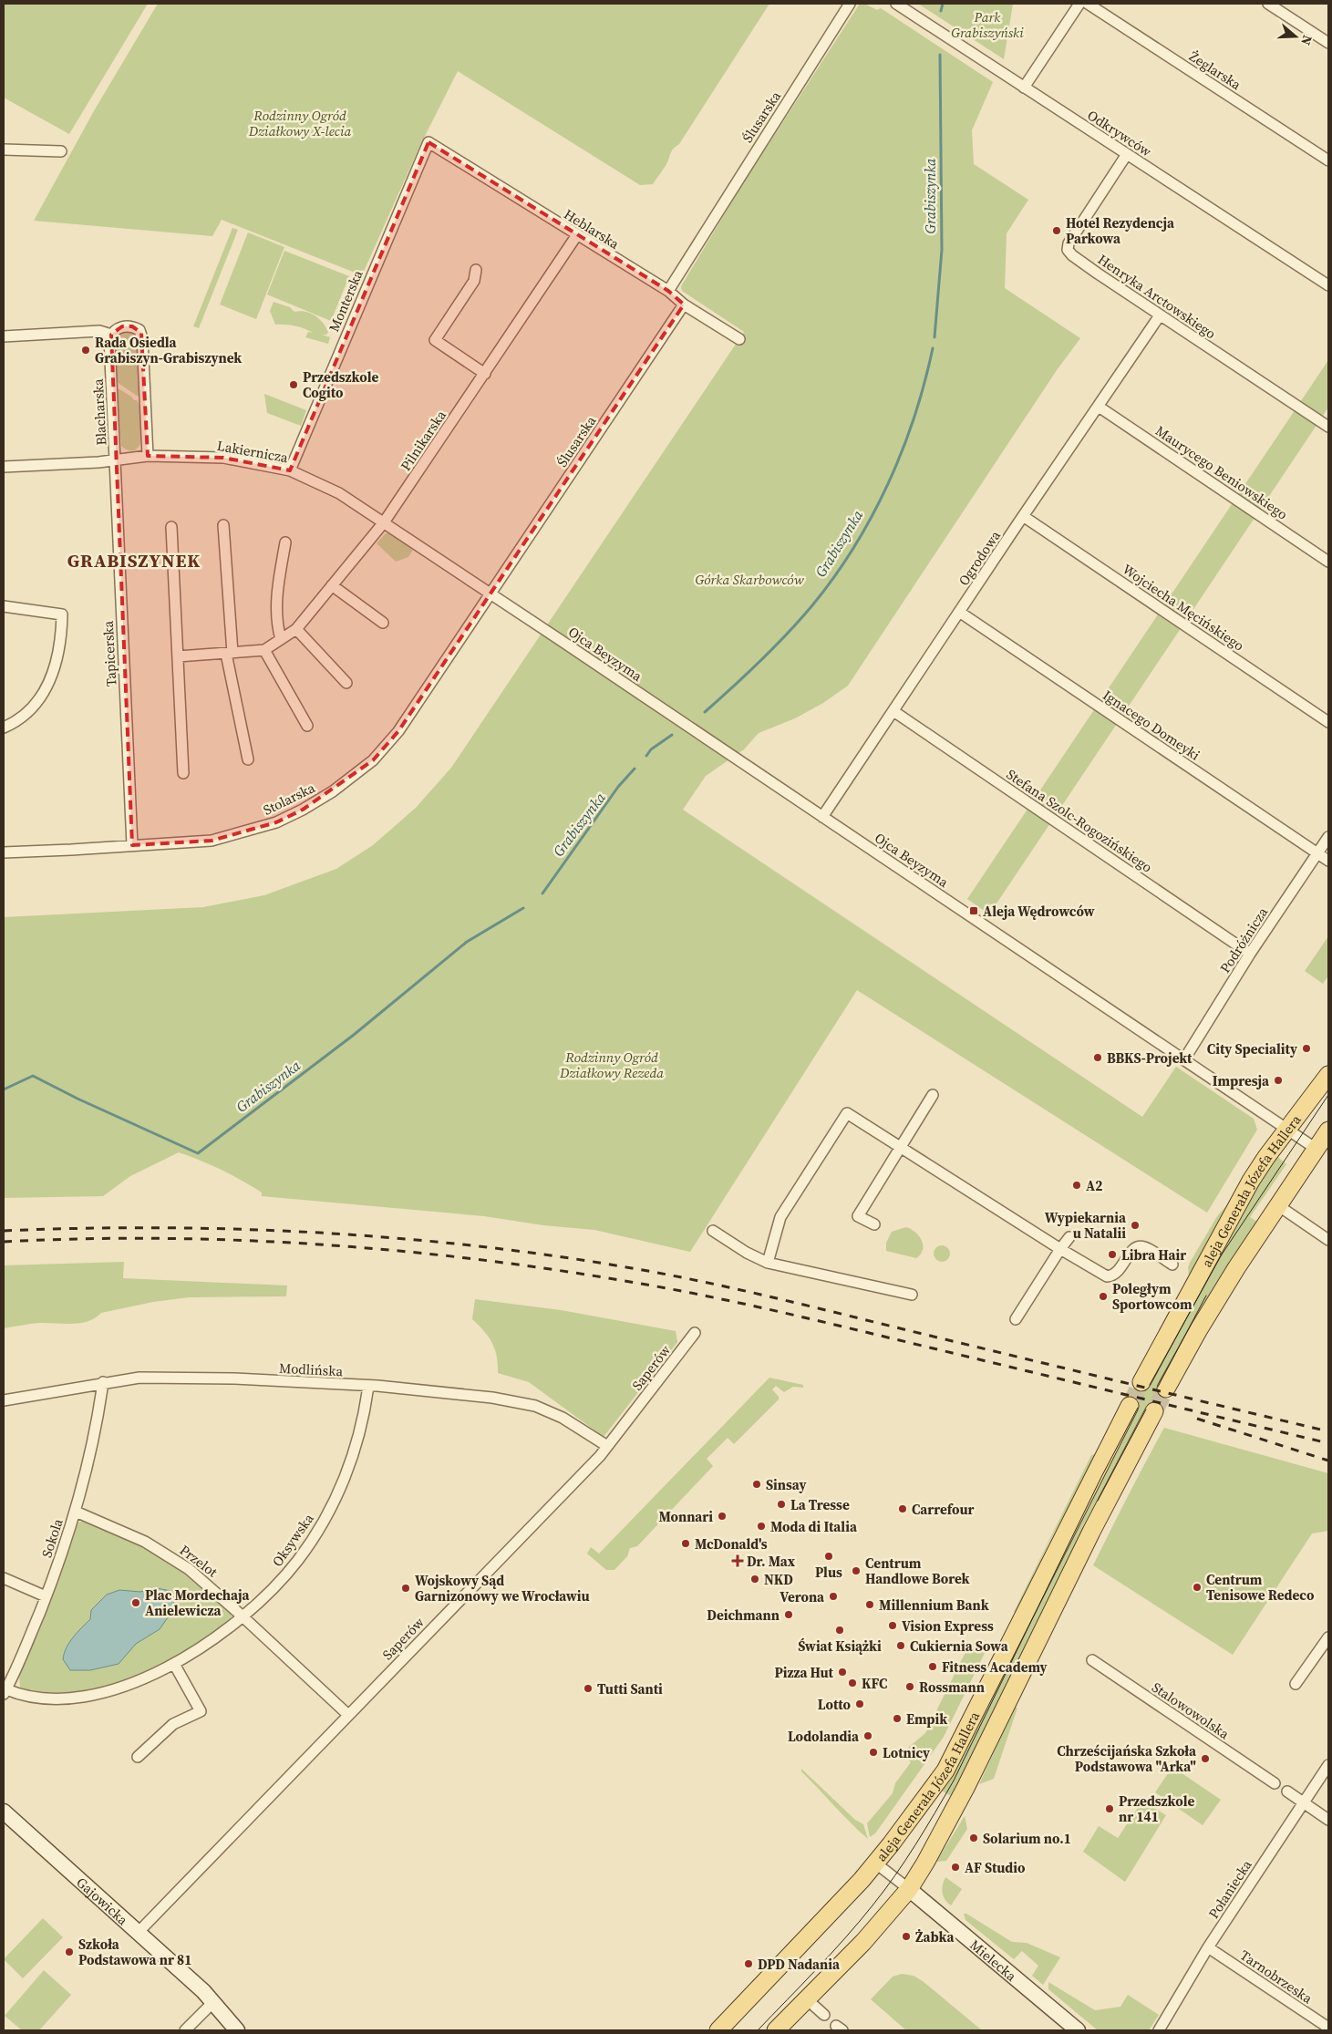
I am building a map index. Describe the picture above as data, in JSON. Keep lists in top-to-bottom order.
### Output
{
  "streets": {
    "main road": ["aleja Generała Józefa Hallera"],
    "street": [
      "Żeglarska",
      "Ślusarska",
      "Odkrywców",
      "Heblarska",
      "Henryka Arctowskiego",
      "Monterska",
      "Blacharska",
      "Pilnikarska",
      "Lakiernicza",
      "Maurycego Beniowskiego",
      "Ogrodowa",
      "Wojciecha Męcińskiego",
      "Tapicerska",
      "Ojca Beyzyma",
      "Ignacego Domeyki",
      "Stolarska",
      "Stefana Szolc-Rogozińskiego",
      "Podróżnicza",
      "Saperów",
      "Modlińska",
      "Sokola",
      "Oksywska",
      "Przelot",
      "Stalowowolska",
      "Połaniecka",
      "Gajowicka",
      "Mielecka",
      "Tarnobrzeska"
    ]
  },
  "crossings": [
    ["Ślusarska", "Heblarska"],
    ["Ślusarska", "Lakiernicza"],
    ["Ślusarska", "Ojca Beyzyma"],
    ["Ślusarska", "Stolarska"],
    ["Odkrywców", "Henryka Arctowskiego"],
    ["Heblarska", "Monterska"],
    ["Heblarska", "Pilnikarska"],
    ["Henryka Arctowskiego", "Ogrodowa"],
    ["Monterska", "Lakiernicza"],
    ["Blacharska", "Lakiernicza"],
    ["Blacharska", "Tapicerska"],
    ["Pilnikarska", "Lakiernicza"],
    ["Lakiernicza", "Tapicerska"],
    ["Lakiernicza", "Ojca Beyzyma"],
    ["Lakiernicza", "Stolarska"],
    ["Maurycego Beniowskiego", "Ogrodowa"],
    ["Ogrodowa", "Wojciecha Męcińskiego"],
    ["Ogrodowa", "Ojca Beyzyma"],
    ["Ogrodowa", "Ignacego Domeyki"],
    ["Ogrodowa", "Stefana Szolc-Rogozińskiego"],
    ["Tapicerska", "Stolarska"],
    ["Ojca Beyzyma", "Stolarska"],
    ["Ojca Beyzyma", "Podróżnicza"],
    ["Ojca Beyzyma", "aleja Generała Józefa Hallera"],
    ["Ignacego Domeyki", "Podróżnicza"],
    ["Stefana Szolc-Rogozińskiego", "Podróżnicza"],
    ["aleja Generała Józefa Hallera", "Mielecka"],
    ["Saperów", "Modlińska"],
    ["Saperów", "Przelot"],
    ["Saperów", "Gajowicka"],
    ["Modlińska", "Sokola"],
    ["Modlińska", "Oksywska"],
    ["Sokola", "Oksywska"],
    ["Sokola", "Przelot"],
    ["Oksywska", "Przelot"],
    ["Połaniecka", "Tarnobrzeska"]
  ],
  "districts": ["GRABISZYNEK"],
  "water": ["Grabiszynka"],
  "parks": [
    "Park Grabiszyński",
    "Rodzinny Ogród Działkowy X-lecia",
    "Górka Skarbowców",
    "Rodzinny Ogród Działkowy Rezeda"
  ],
  "places": {
    "other": [
      "Hotel Rezydencja Parkowa",
      "Rada Osiedla Grabiszyn-Grabiszynek",
      "Przedszkole Cogito",
      "City Speciality",
      "BBKS-Projekt",
      "Impresja",
      "A2",
      "Wypiekarnia u Natalii",
      "Libra Hair",
      "Poległym Sportowcom",
      "Sinsay",
      "La Tresse",
      "Carrefour",
      "Monnari",
      "Moda di Italia",
      "McDonald's",
      "Plus",
      "Centrum Handlowe Borek",
      "NKD",
      "Centrum Tenisowe Redeco",
      "Wojskowy Sąd Garnizonowy we Wrocławiu",
      "Verona",
      "Plac Mordechaja Anielewicza",
      "Millennium Bank",
      "Deichmann",
      "Vision Express",
      "Świat Książki",
      "Cukiernia Sowa",
      "Fitness Academy",
      "Pizza Hut",
      "KFC",
      "Rossmann",
      "Tutti Santi",
      "Lotto",
      "Empik",
      "Lodolandia",
      "Lotnicy",
      "Chrześcijańska Szkoła Podstawowa \"Arka\"",
      "Przedszkole nr 141",
      "Solarium no.1",
      "AF Studio",
      "Żabka",
      "Szkoła Podstawowa nr 81",
      "DPD Nadania"
    ],
    "transit": ["Aleja Wędrowców"],
    "health": ["Dr. Max"]
  },
  "north": "right"
}
